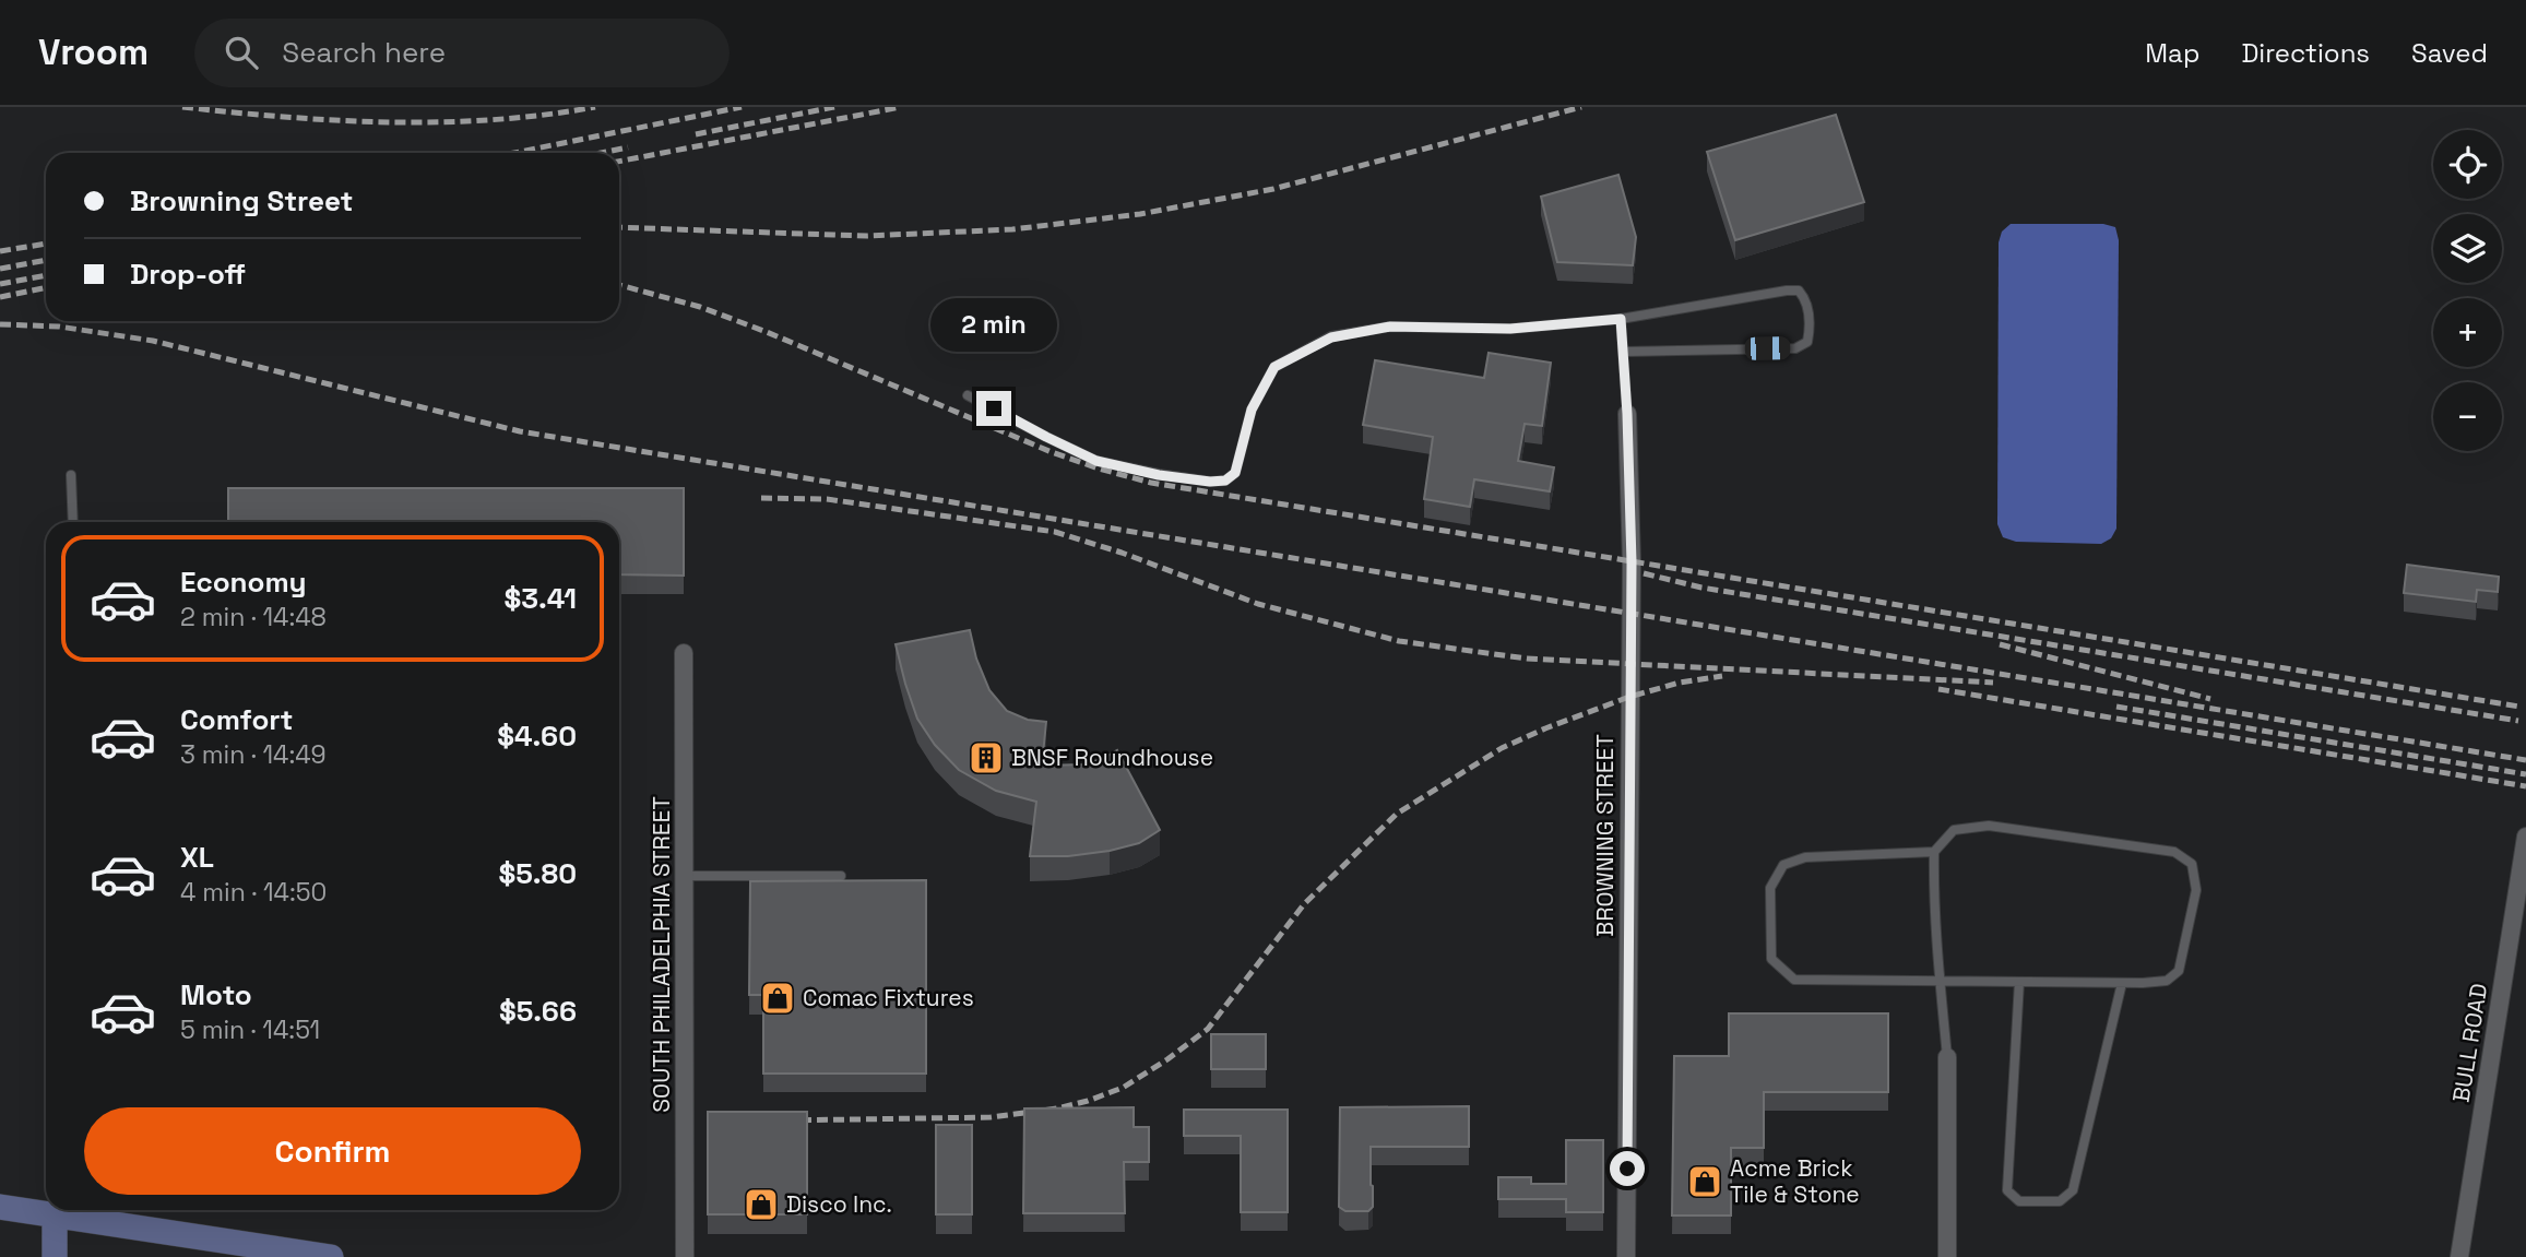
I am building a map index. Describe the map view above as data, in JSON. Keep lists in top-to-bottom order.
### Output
{
  "streets": {
    "street": ["BROWNING STREET", "SOUTH PHILADELPHIA STREET", "BULL ROAD"]
  },
  "places": {
    "building": ["BNSF Roundhouse"],
    "shop": ["Comac Fixtures", "Acme Brick Tile & Stone", "Disco Inc."]
  },
  "page": {
    "header": "Vroom",
    "search": "Search here",
    "nav": ["Map", "Directions", "Saved"],
    "map_buttons": ["+", "−"],
    "banner": ["Browning Street", "Drop-off"],
    "bubble": "2 min",
    "list": [
      {
        "name": "Economy",
        "note": "2 min · 14:48",
        "value": "$3.41"
      },
      {
        "name": "Comfort",
        "note": "3 min · 14:49",
        "value": "$4.60"
      },
      {
        "name": "XL",
        "note": "4 min · 14:50",
        "value": "$5.80"
      },
      {
        "name": "Moto",
        "note": "5 min · 14:51",
        "value": "$5.66"
      }
    ],
    "buttons": "Confirm"
  }
}
